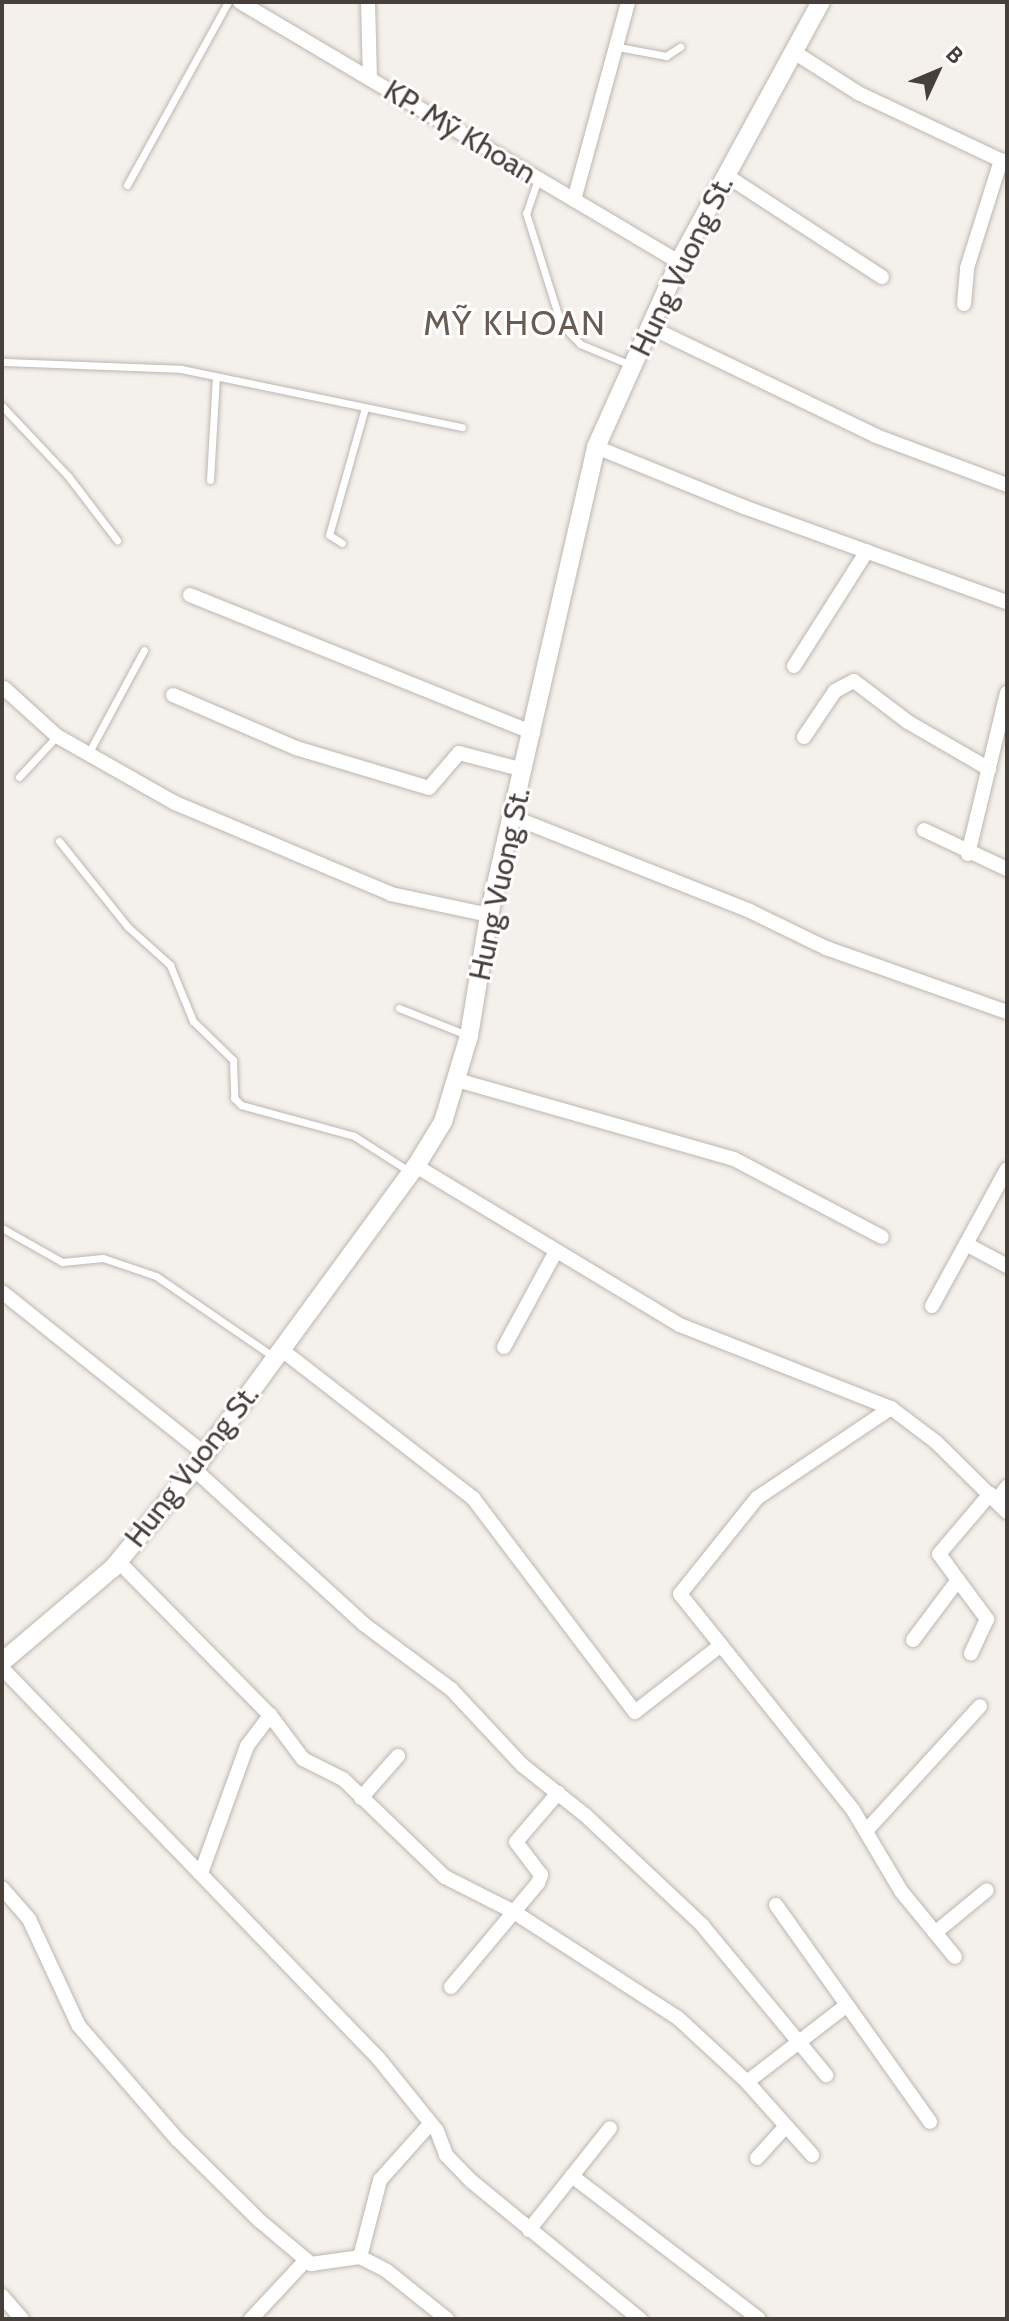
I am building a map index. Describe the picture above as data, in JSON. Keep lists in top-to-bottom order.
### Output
{
  "streets": {
    "street": ["KP. Mỹ Khoan", "Hung Vuong St."]
  },
  "crossings": [
    ["KP. Mỹ Khoan", "Hung Vuong St."]
  ],
  "districts": ["MỸ KHOAN"],
  "north": "top right"
}
